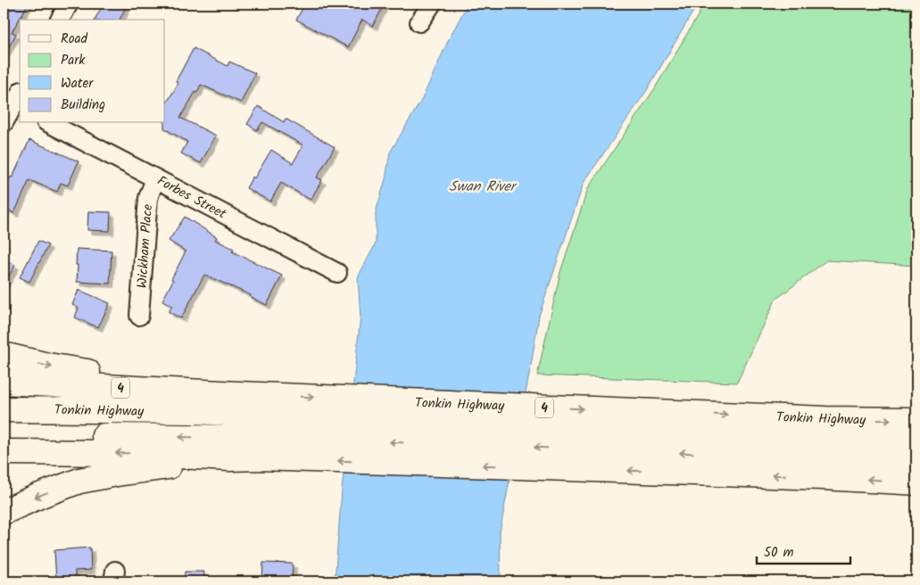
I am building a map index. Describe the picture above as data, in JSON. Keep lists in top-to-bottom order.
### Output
{
  "streets": {
    "highway": ["4", "Tonkin Highway"],
    "street": ["Forbes Street", "Wickham Place"]
  },
  "crossings": [
    ["Forbes Street", "Wickham Place"]
  ],
  "water": ["Swan River"],
  "legend": [
    "Road",
    "Park",
    "Water",
    "Building"
  ],
  "scale_bar": "50 m"
}
